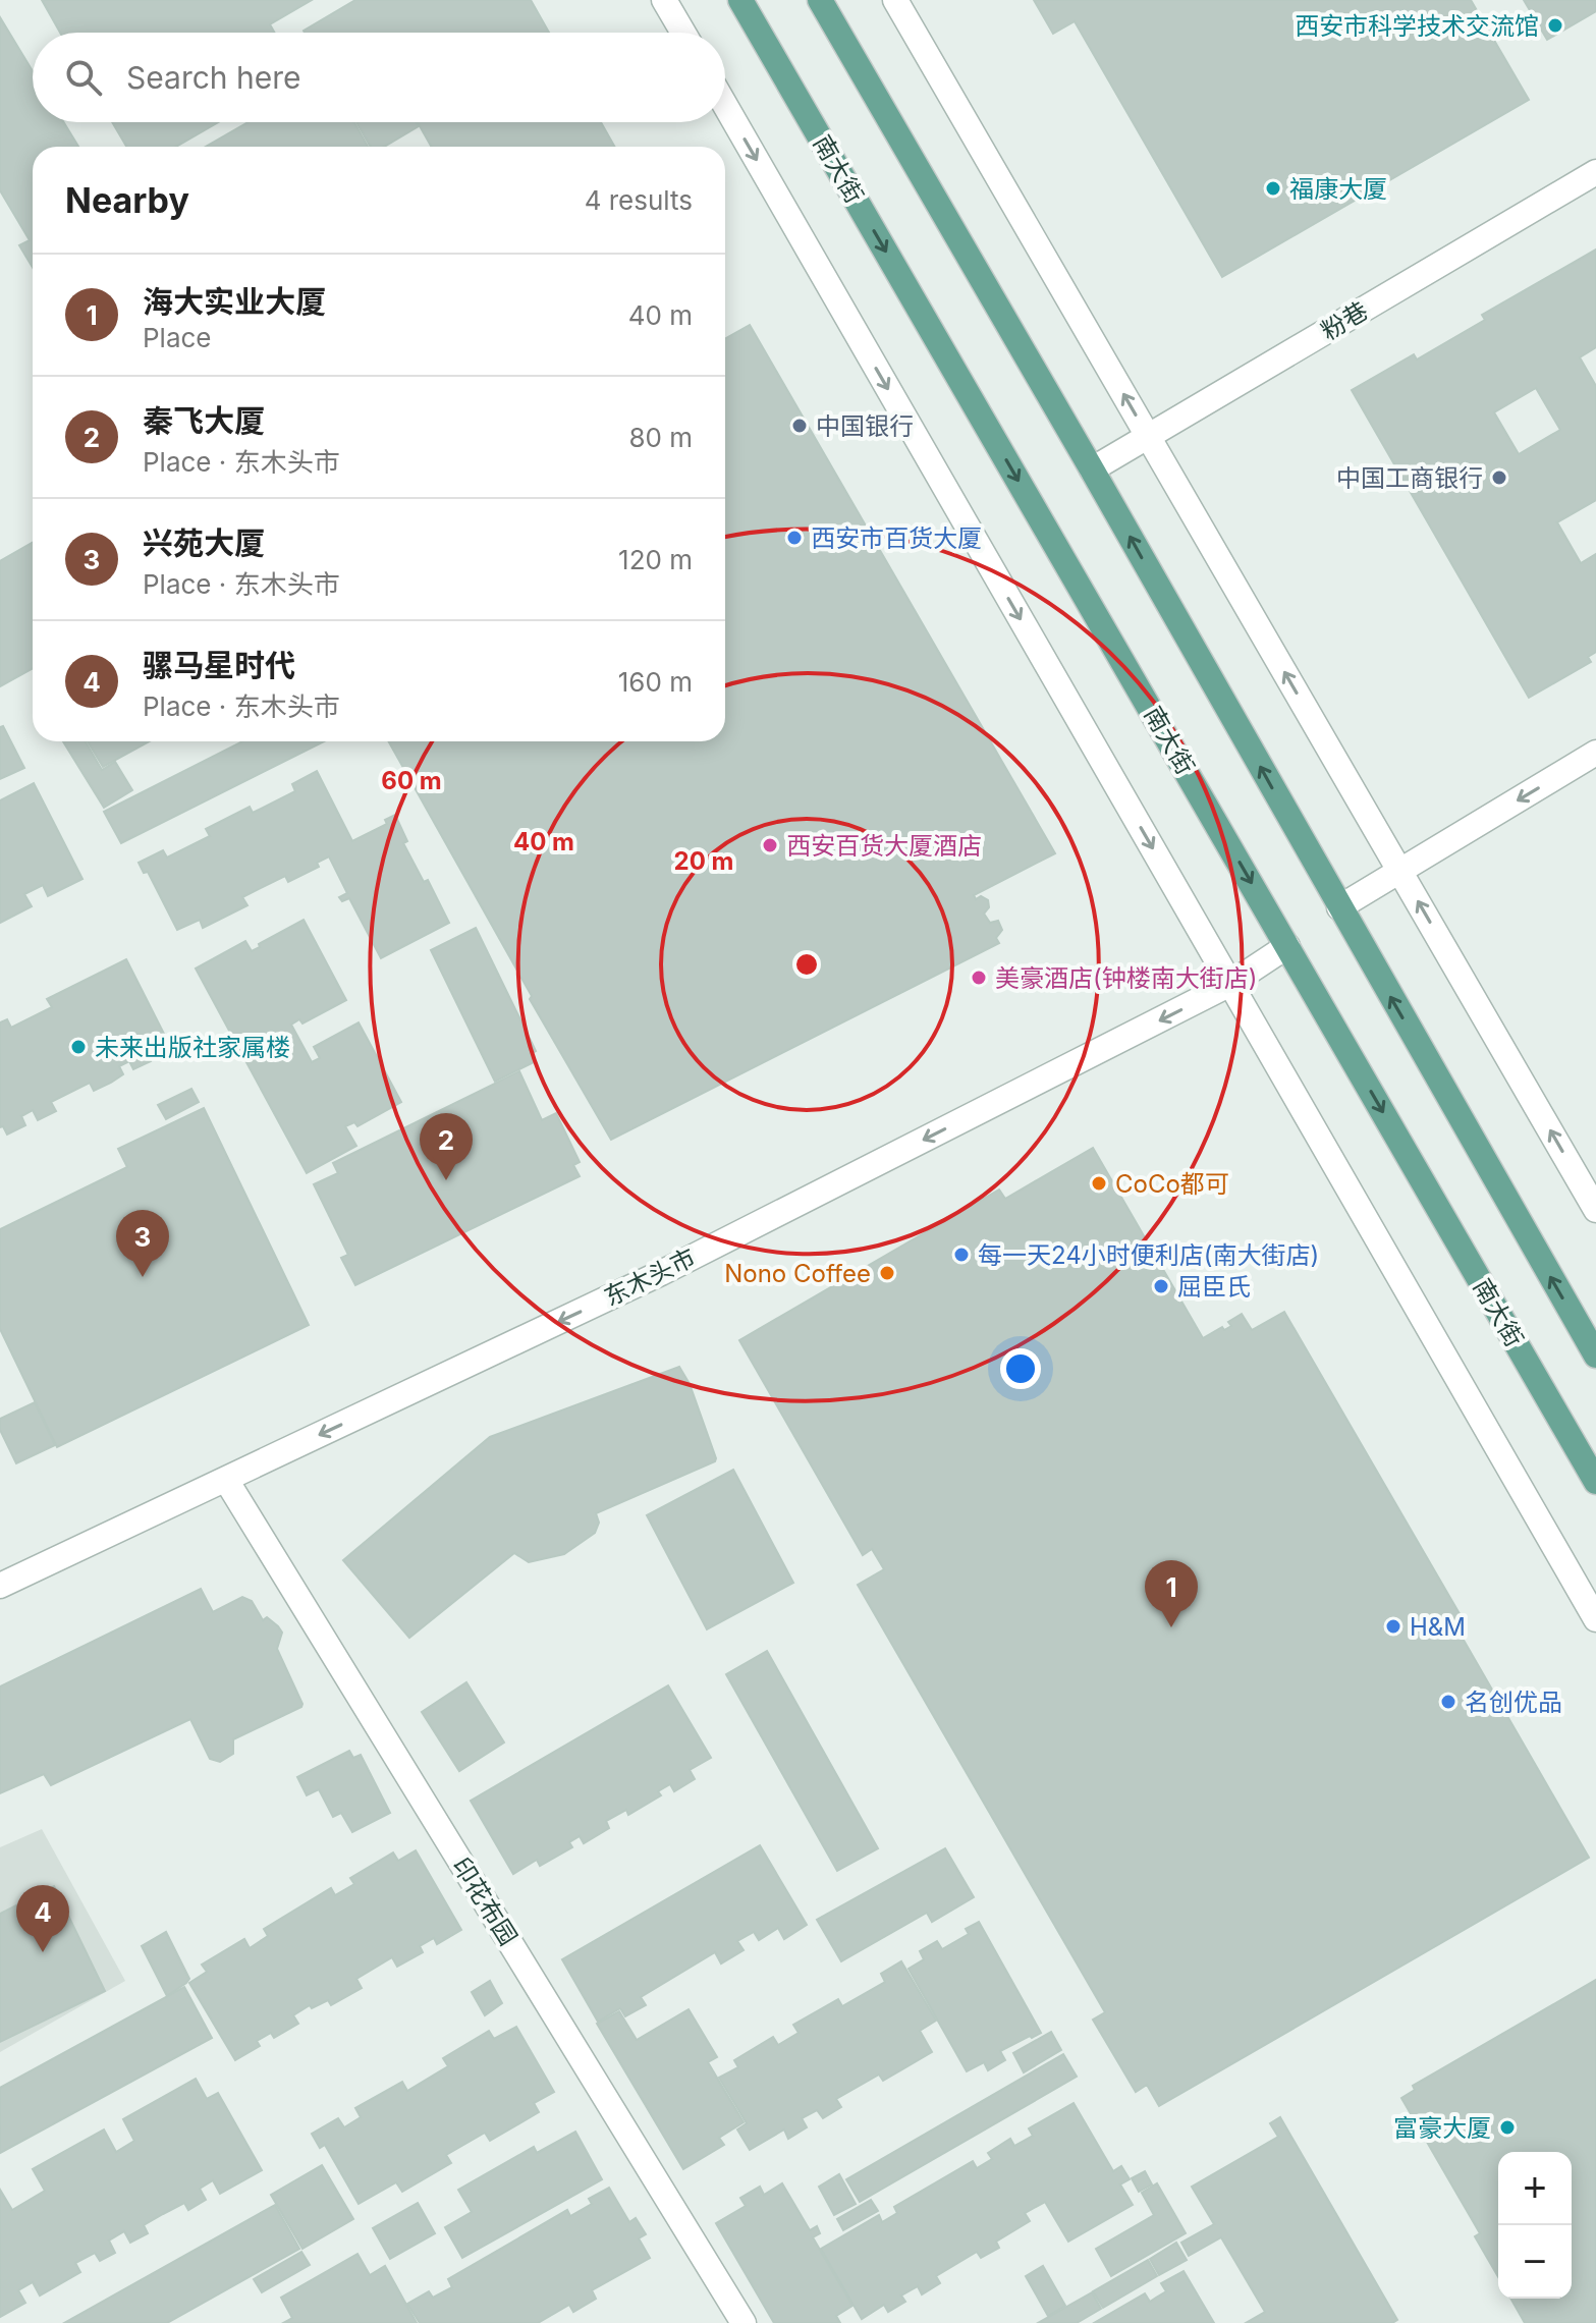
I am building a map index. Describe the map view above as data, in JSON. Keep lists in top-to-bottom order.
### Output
{
  "streets": {
    "main road": ["南大街"],
    "street": ["粉巷", "东木头市", "印花布园"]
  },
  "crossings": [
    ["南大街", "东木头市"],
    ["东木头市", "印花布园"]
  ],
  "one_way": ["东木头市"],
  "places": [
    "西安市科学技术交流馆",
    "福康大厦",
    "中国银行",
    "中国工商银行",
    "西安市百货大厦",
    "西安百货大厦酒店",
    "美豪酒店(钟楼南大街店)",
    "未来出版社家属楼",
    "CoCo都可",
    "每一天24小时便利店(南大街店)",
    "Nono Coffee",
    "屈臣氏",
    "H&M",
    "名创优品",
    "富豪大厦"
  ],
  "page": {
    "search": "Search here",
    "heading": ["Nearby", "4 results"],
    "list": [
      {
        "mark": "1",
        "name": "海大实业大厦",
        "note": "Place",
        "value": "40 m"
      },
      {
        "mark": "2",
        "name": "秦飞大厦",
        "note": "Place · 东木头市",
        "value": "80 m"
      },
      {
        "mark": "3",
        "name": "兴苑大厦",
        "note": "Place · 东木头市",
        "value": "120 m"
      },
      {
        "mark": "4",
        "name": "骡马星时代",
        "note": "Place · 东木头市",
        "value": "160 m"
      }
    ],
    "pins": [
      "2",
      "3",
      "1",
      "4"
    ],
    "map_buttons": ["+", "−"]
  },
  "rings": ["60 m", "40 m", "20 m"]
}
